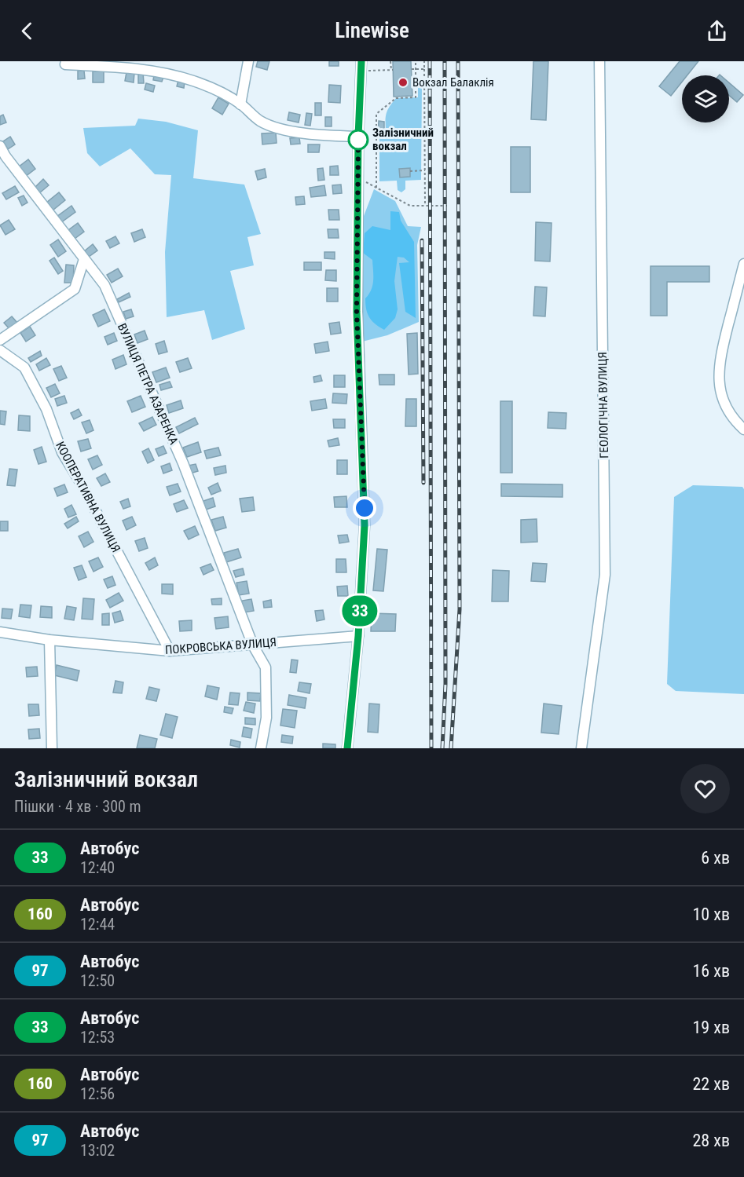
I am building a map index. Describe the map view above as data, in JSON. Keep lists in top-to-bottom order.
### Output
{
  "streets": {
    "street": [
      "ВУЛИЦЯ ПЕТРА АЗАРЕНКА",
      "ГЕОЛОГІЧНА ВУЛИЦЯ",
      "КООПЕРАТИВНА ВУЛИЦЯ",
      "ПОКРОВСЬКА ВУЛИЦЯ"
    ]
  },
  "crossings": [
    ["ВУЛИЦЯ ПЕТРА АЗАРЕНКА", "ПОКРОВСЬКА ВУЛИЦЯ"],
    ["КООПЕРАТИВНА ВУЛИЦЯ", "ПОКРОВСЬКА ВУЛИЦЯ"]
  ],
  "places": ["Вокзал Балаклія", "Залізничний вокзал"],
  "lines": ["bus line 33"],
  "page": {
    "header": "Linewise",
    "on_map": "33",
    "heading": ["Залізничний вокзал", "Пішки · 4 хв · 300 m"],
    "list": [
      {
        "mark": "33",
        "name": "Автобус",
        "note": "12:40",
        "value": "6 хв"
      },
      {
        "mark": "160",
        "name": "Автобус",
        "note": "12:44",
        "value": "10 хв"
      },
      {
        "mark": "97",
        "name": "Автобус",
        "note": "12:50",
        "value": "16 хв"
      },
      {
        "mark": "33",
        "name": "Автобус",
        "note": "12:53",
        "value": "19 хв"
      },
      {
        "mark": "160",
        "name": "Автобус",
        "note": "12:56",
        "value": "22 хв"
      },
      {
        "mark": "97",
        "name": "Автобус",
        "note": "13:02",
        "value": "28 хв"
      }
    ]
  }
}
